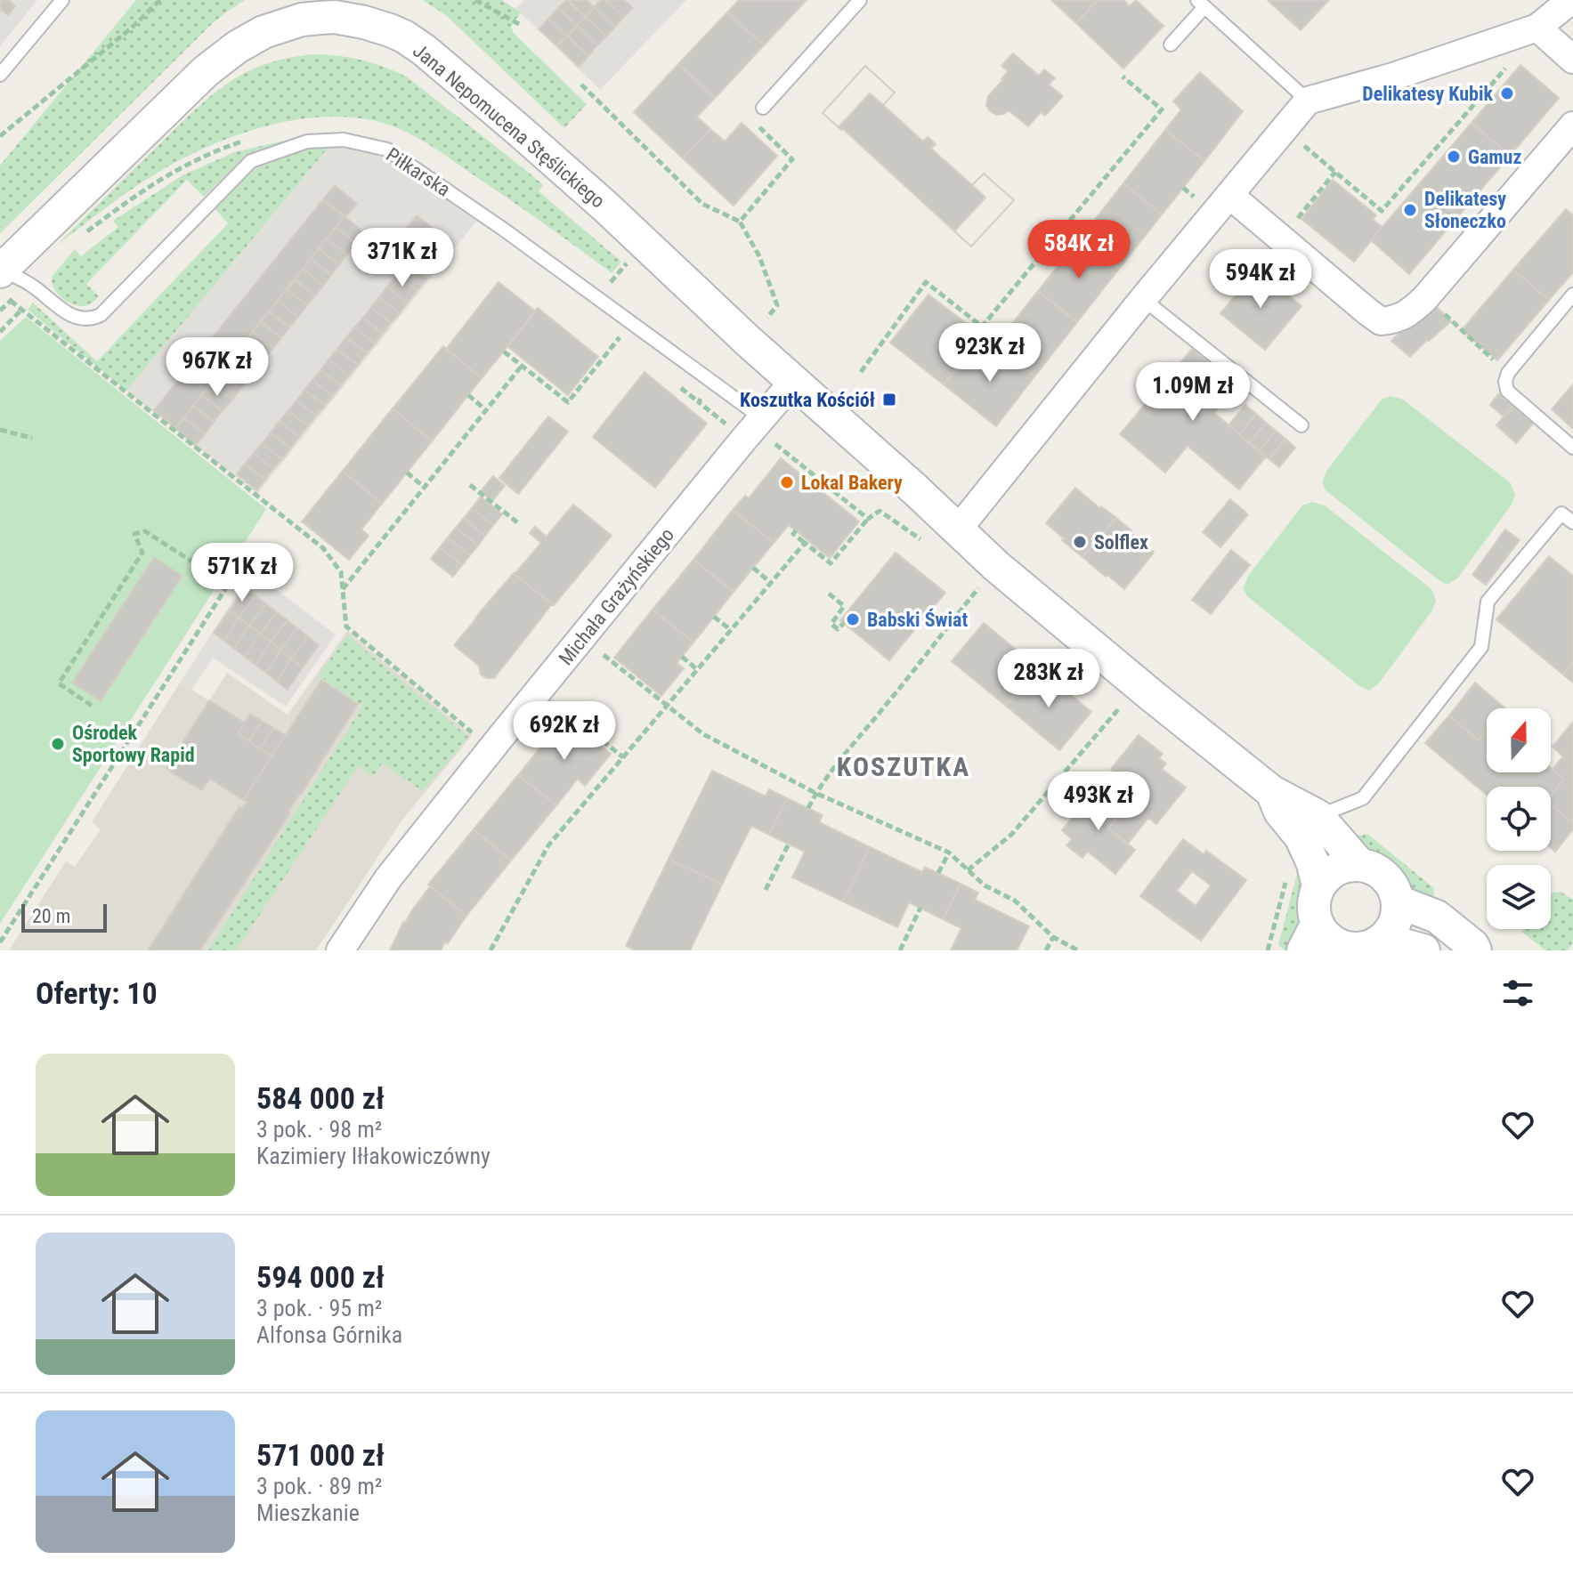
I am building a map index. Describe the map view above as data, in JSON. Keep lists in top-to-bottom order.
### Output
{
  "streets": {
    "street": ["Jana Nepomucena Stęślickiego", "Michała Grażyńskiego"],
    "lane": ["Piłkarska"]
  },
  "crossings": [
    ["Jana Nepomucena Stęślickiego", "Piłkarska"],
    ["Jana Nepomucena Stęślickiego", "Michała Grażyńskiego"],
    ["Piłkarska", "Michała Grażyńskiego"]
  ],
  "districts": ["KOSZUTKA"],
  "places": {
    "other": [
      "Delikatesy Kubik",
      "Gamuz",
      "Delikatesy Słoneczko",
      "Lokal Bakery",
      "Solflex",
      "Babski Świat",
      "Ośrodek Sportowy Rapid"
    ],
    "transit": ["Koszutka Kościół"]
  },
  "scale_bar": "20 m",
  "north": "top",
  "page": {
    "price": [
      "584K zł",
      "371K zł",
      "594K zł",
      "923K zł",
      "967K zł",
      "1.09M zł",
      "571K zł",
      "283K zł",
      "692K zł",
      "493K zł"
    ],
    "scale": "20 m",
    "heading": "Oferty: 10",
    "list": [
      {
        "name": "584 000 zł",
        "note": "3 pok. · 98 m² · Kazimiery Iłłakowiczówny"
      },
      {
        "name": "594 000 zł",
        "note": "3 pok. · 95 m² · Alfonsa Górnika"
      },
      {
        "name": "571 000 zł",
        "note": "3 pok. · 89 m² · Mieszkanie"
      }
    ]
  }
}
